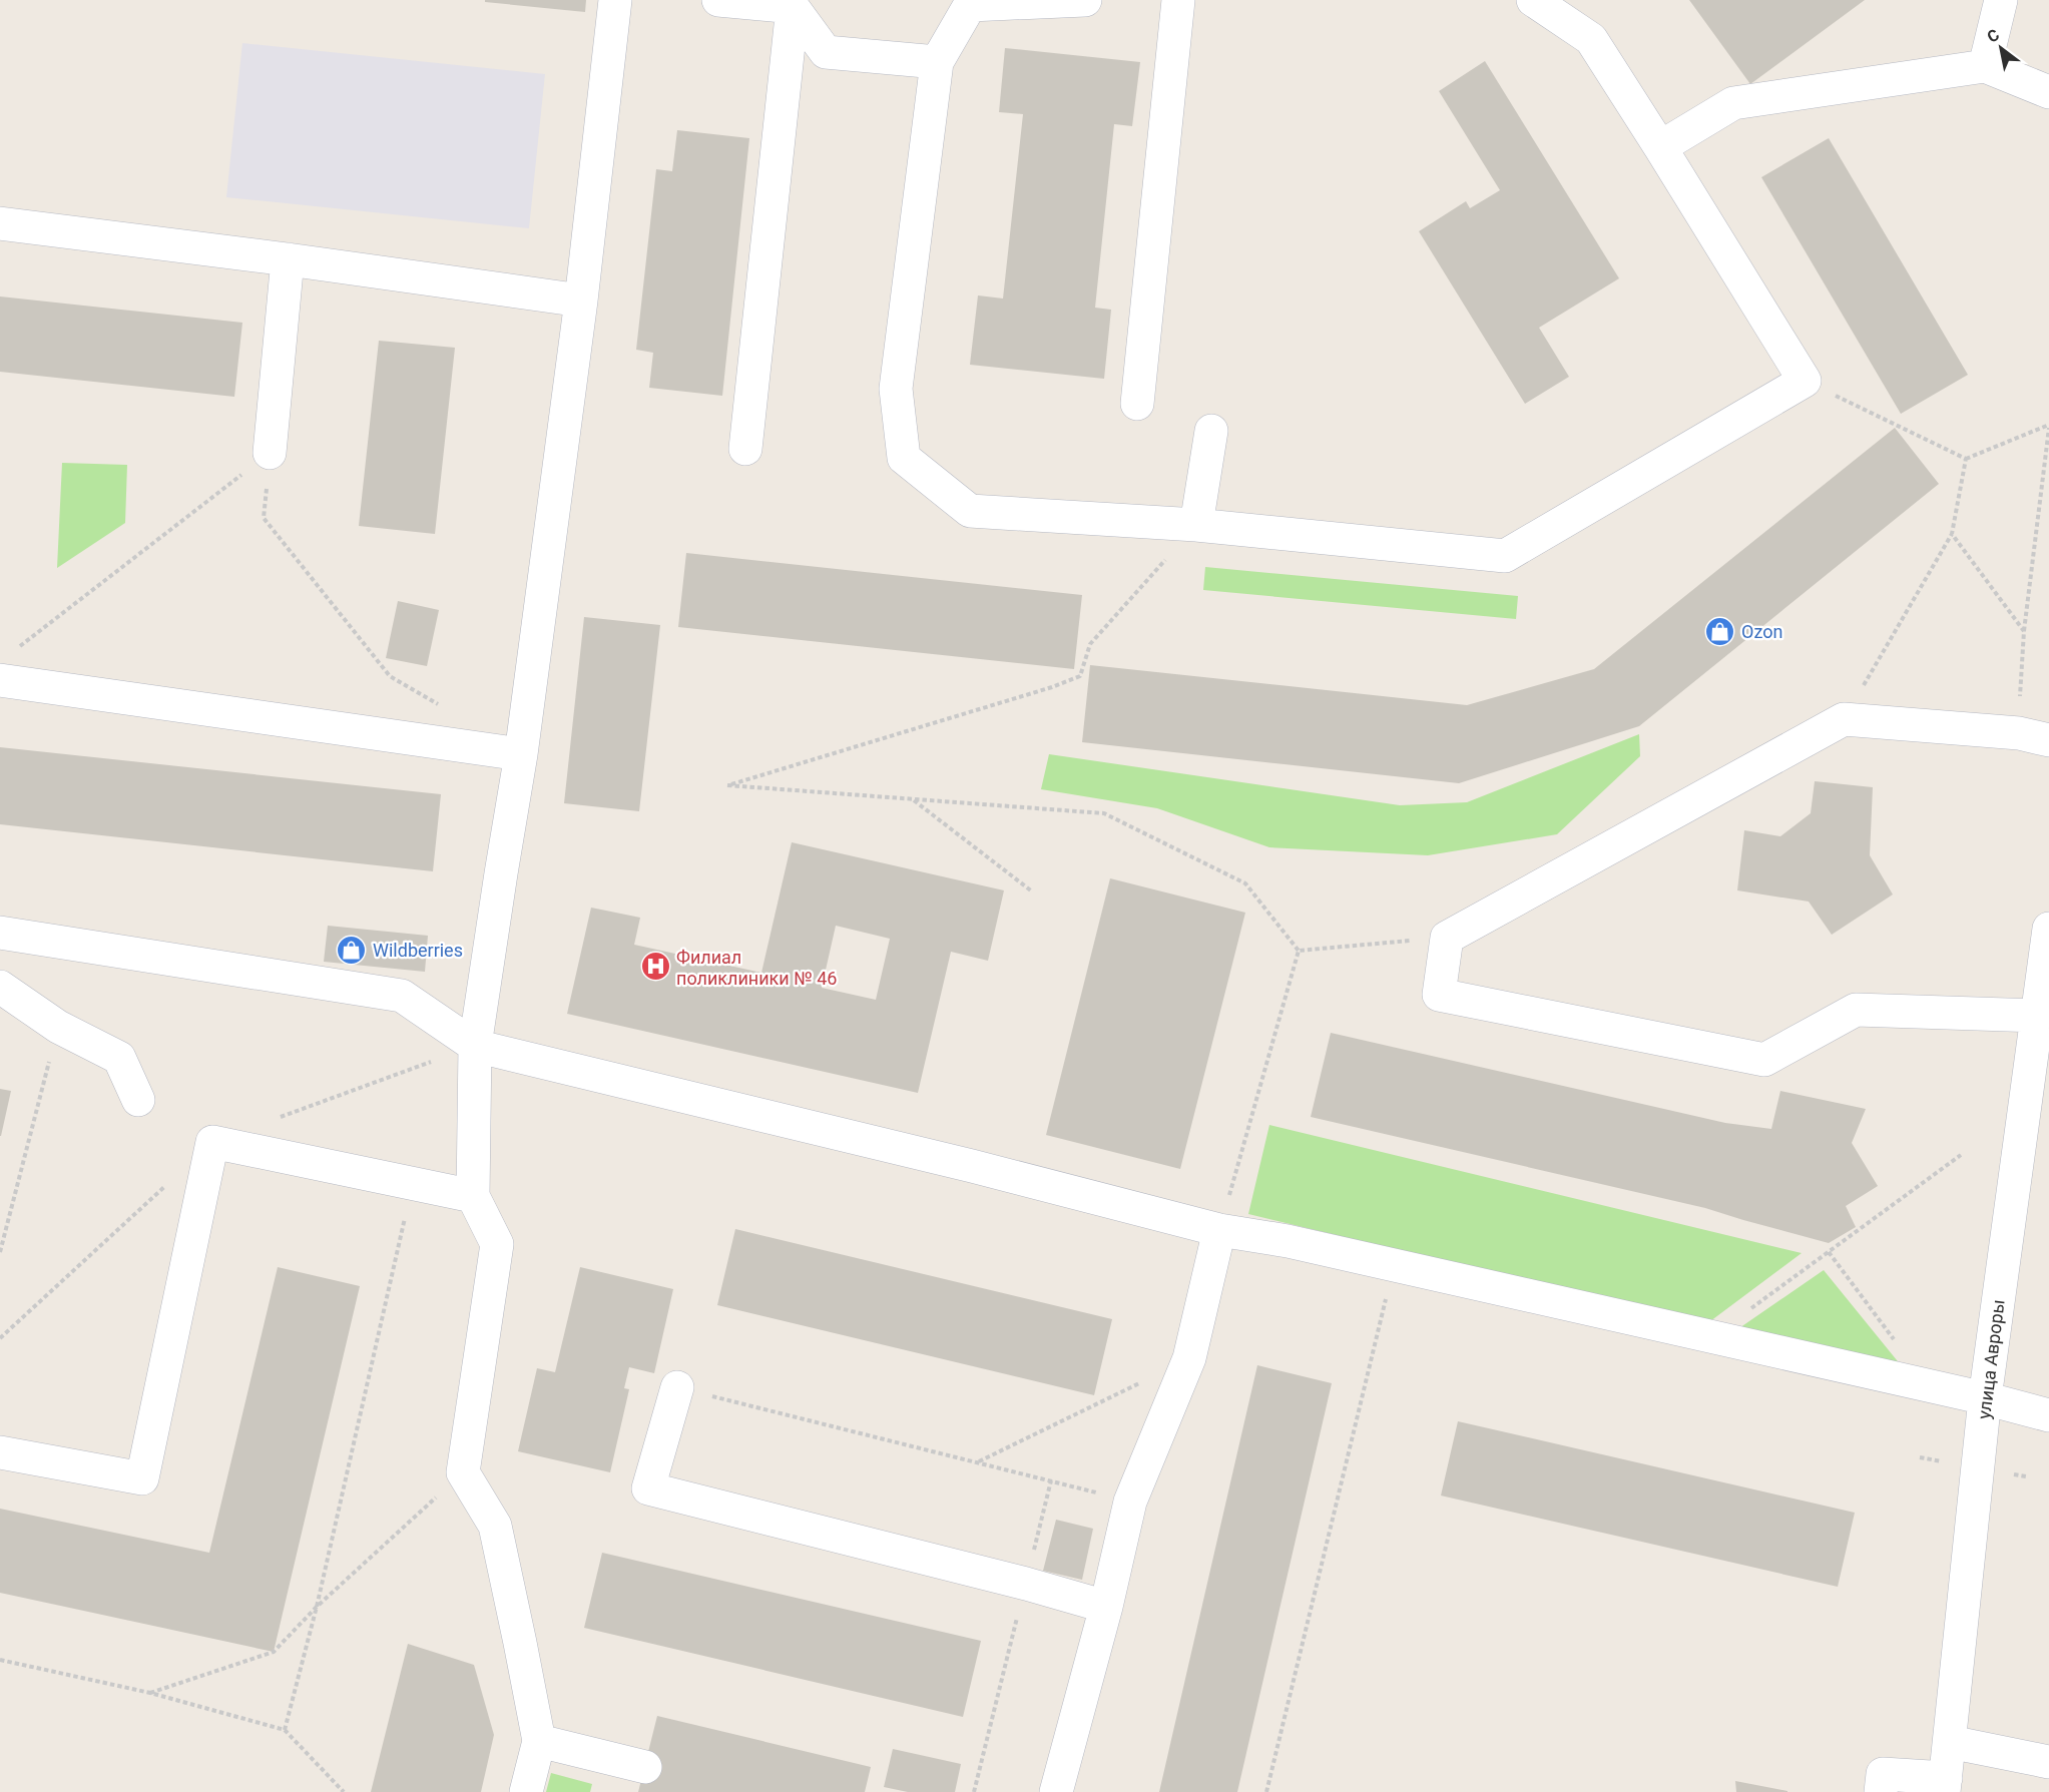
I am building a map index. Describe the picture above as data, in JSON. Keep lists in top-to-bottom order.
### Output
{
  "streets": {
    "street": ["улица Авроры"]
  },
  "places": {
    "shop": ["Ozon", "Wildberries"],
    "hospital": ["Филиал поликлиники № 46"]
  },
  "north": "top left"
}
